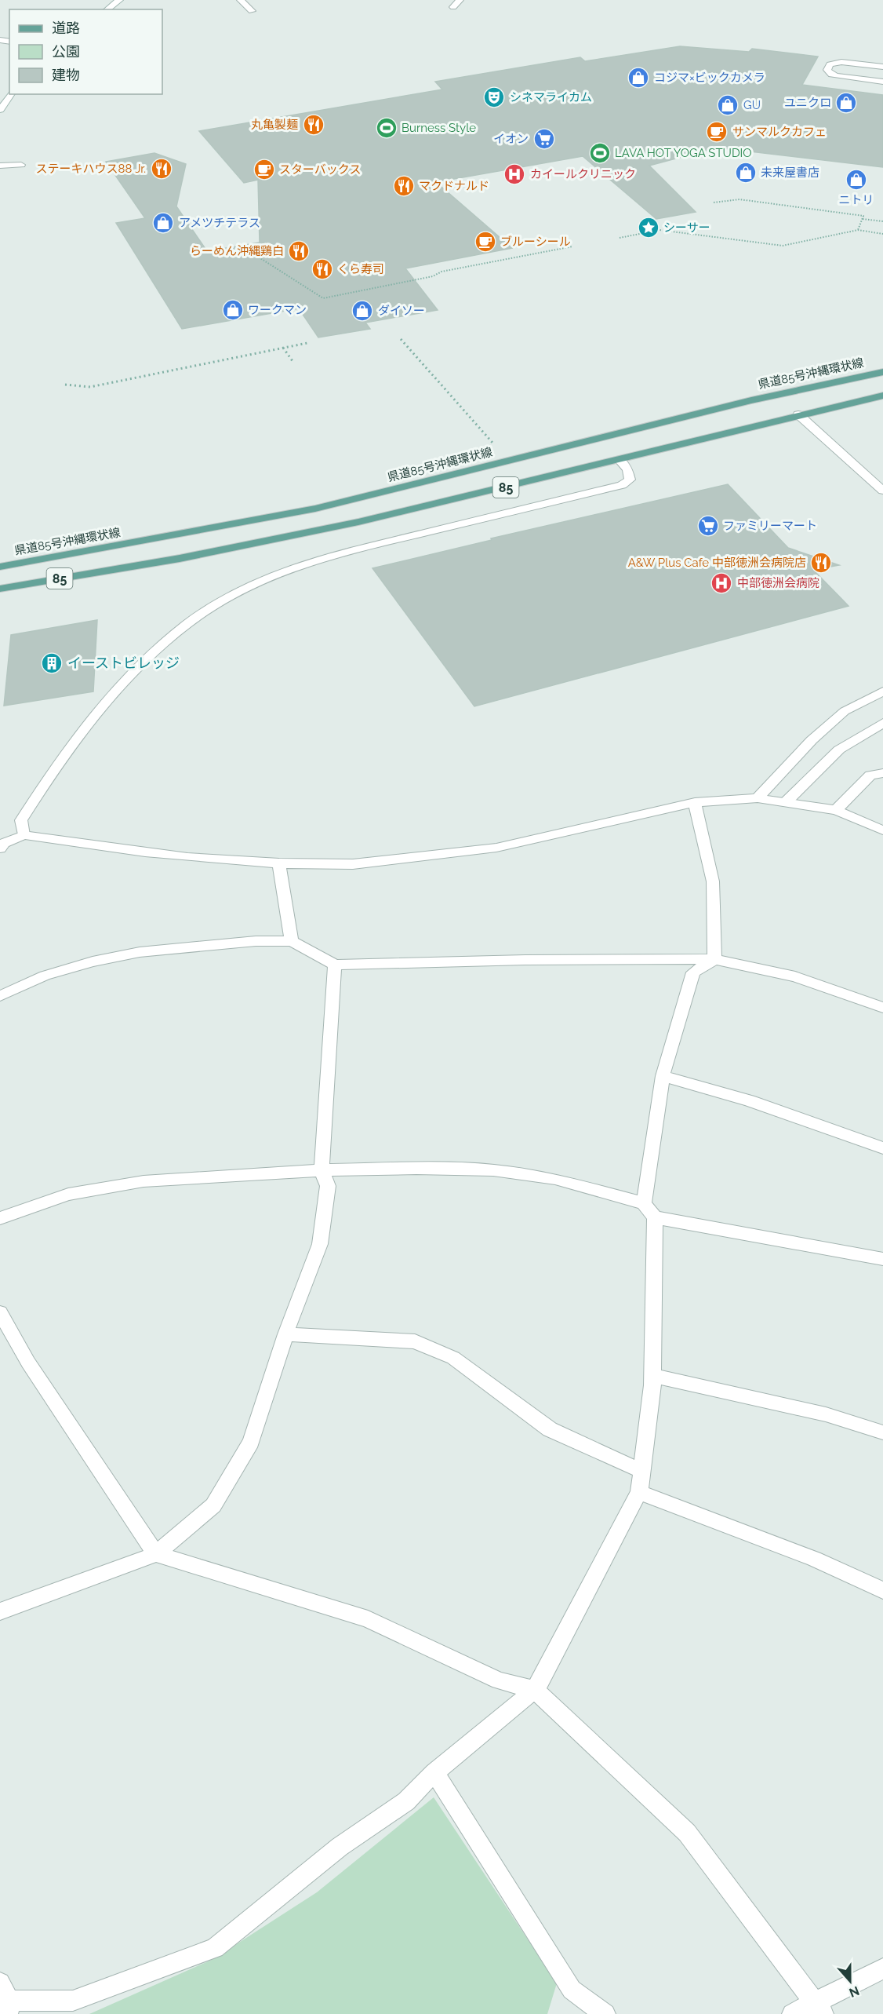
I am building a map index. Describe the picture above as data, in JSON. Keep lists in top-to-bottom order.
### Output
{
  "streets": {
    "main road": ["県道85号沖縄環状線", "85"]
  },
  "places": {
    "shop": [
      "コジマ×ビックカメラ",
      "ユニクロ",
      "GU",
      "未来屋書店",
      "ニトリ",
      "アメツチテラス",
      "ワークマン",
      "ダイソー"
    ],
    "theatre": ["シネマライカム"],
    "restaurant": [
      "丸亀製麺",
      "ステーキハウス88 Jr.",
      "マクドナルド",
      "らーめん沖縄鶏白",
      "くら寿司",
      "A&W Plus Cafe 中部徳洲会病院店"
    ],
    "sports": ["Burness Style", "LAVA HOT YOGA STUDIO"],
    "cafe": ["サンマルクカフェ", "スターバックス", "ブルーシール"],
    "supermarket": ["イオン", "ファミリーマート"],
    "hospital": ["カイールクリニック", "中部徳洲会病院"],
    "place": ["シーサー"],
    "building": ["イーストビレッジ"]
  },
  "legend": ["道路", "公園", "建物"],
  "north": "bottom"
}
